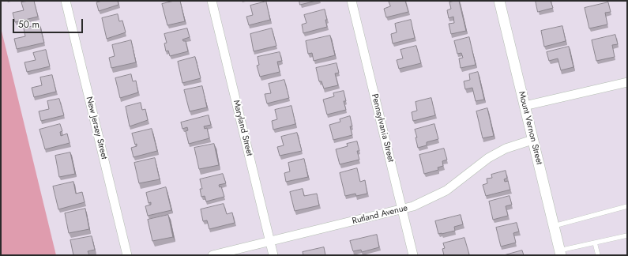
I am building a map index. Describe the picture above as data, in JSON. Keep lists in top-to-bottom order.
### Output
{
  "streets": {
    "street": [
      "New Jersey Street",
      "Maryland Street",
      "Pennsylvania Street",
      "Mount Vernon Street",
      "Rutland Avenue"
    ]
  },
  "crossings": [
    ["Maryland Street", "Rutland Avenue"],
    ["Pennsylvania Street", "Rutland Avenue"],
    ["Mount Vernon Street", "Rutland Avenue"]
  ],
  "scale_bar": "50 m"
}
